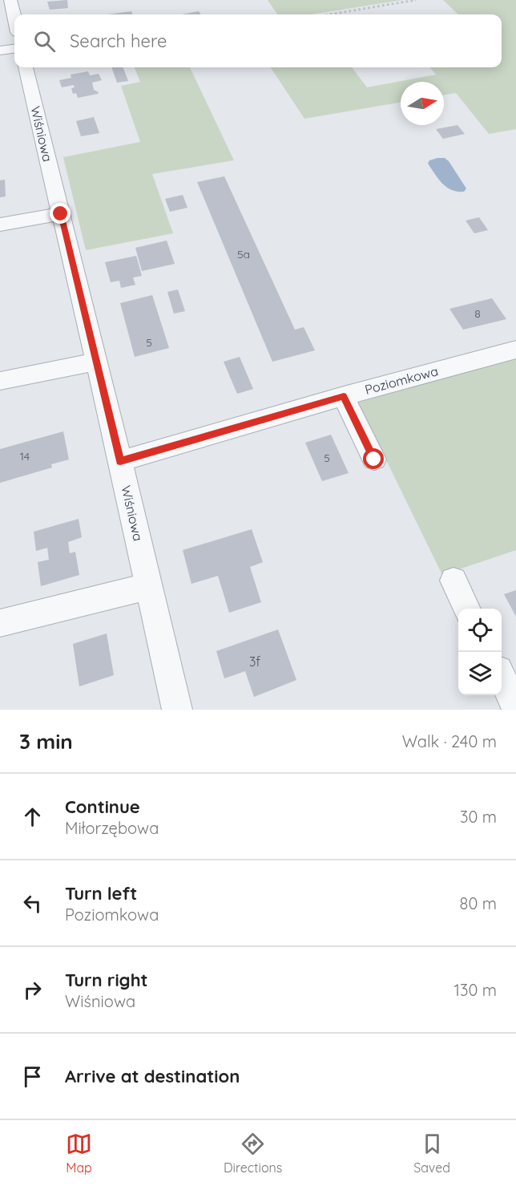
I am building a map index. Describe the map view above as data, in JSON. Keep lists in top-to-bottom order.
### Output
{
  "streets": {
    "street": ["Wiśniowa", "Poziomkowa"]
  },
  "crossings": [
    ["Wiśniowa", "Poziomkowa"]
  ],
  "house_numbers": [
    "5a",
    "8",
    "5",
    "14",
    "5",
    "3f"
  ],
  "north": "right",
  "page": {
    "search": "Search here",
    "heading": ["3 min", "Walk · 240 m"],
    "list": [
      ["Continue", "Miłorzębowa", "30 m"],
      ["Turn left", "Poziomkowa", "80 m"],
      ["Turn right", "Wiśniowa", "130 m"],
      "Arrive at destination"
    ],
    "nav": ["Map", "Directions", "Saved"]
  }
}
